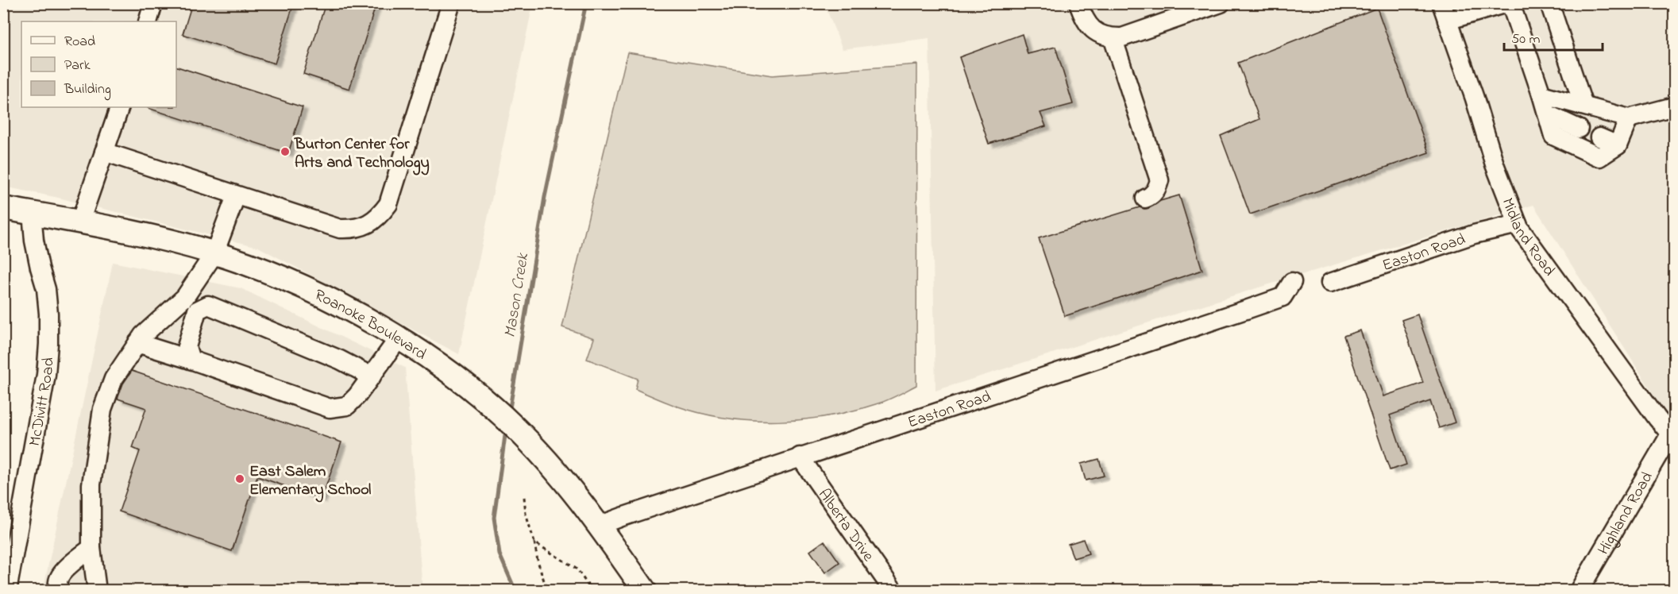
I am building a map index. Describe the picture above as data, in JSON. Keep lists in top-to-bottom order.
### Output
{
  "streets": {
    "main road": ["Roanoke Boulevard"],
    "street": [
      "Midland Road",
      "Easton Road",
      "McDivitt Road",
      "Highland Road",
      "Alberta Drive"
    ]
  },
  "crossings": [
    ["Midland Road", "Easton Road"],
    ["Midland Road", "Highland Road"],
    ["Easton Road", "Roanoke Boulevard"],
    ["Easton Road", "Alberta Drive"],
    ["Roanoke Boulevard", "McDivitt Road"]
  ],
  "water": ["Mason Creek"],
  "places": ["Burton Center for Arts and Technology", "East Salem Elementary School"],
  "legend": ["Road", "Park", "Building"],
  "scale_bar": "50 m"
}
